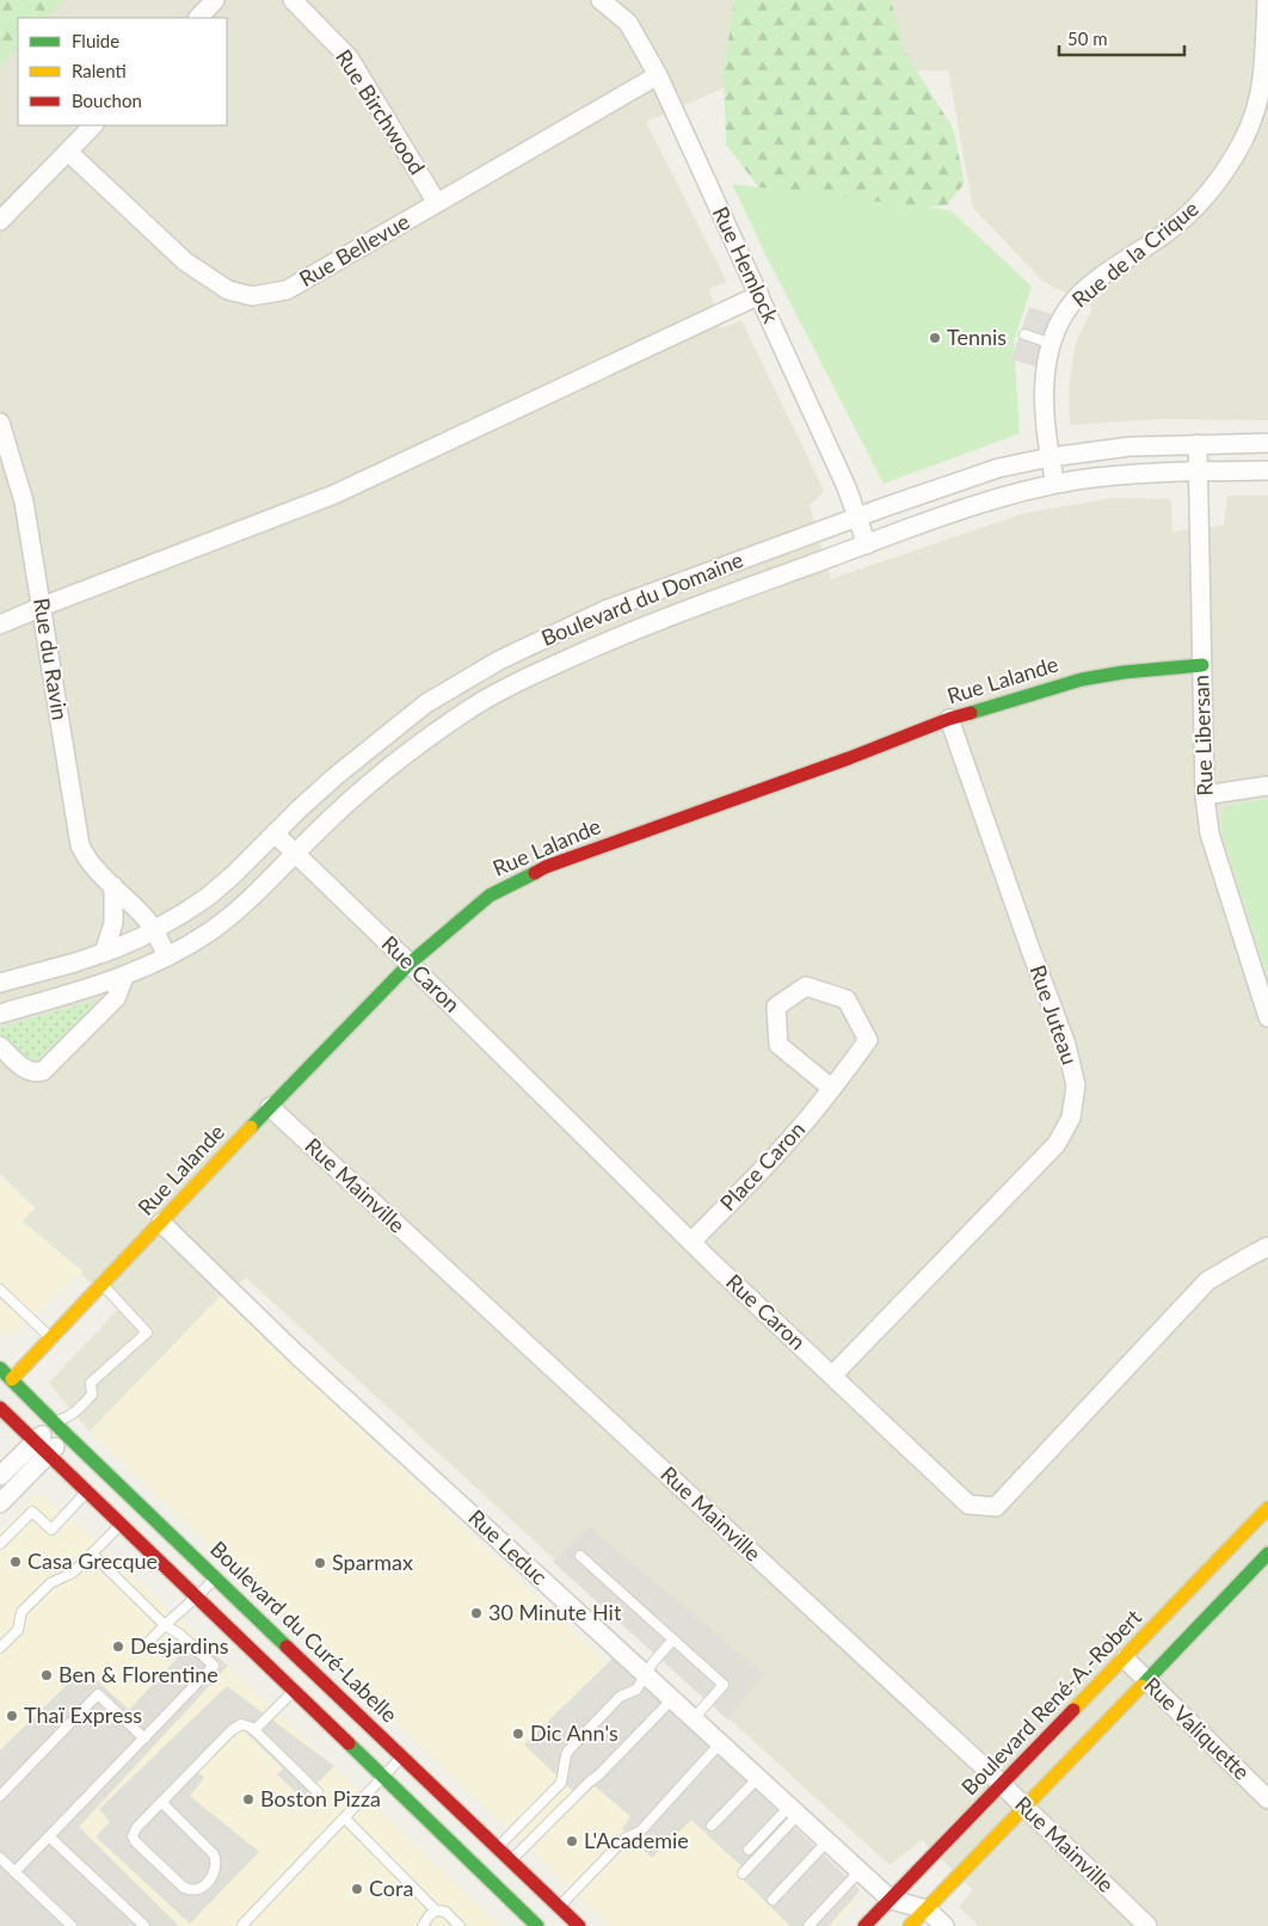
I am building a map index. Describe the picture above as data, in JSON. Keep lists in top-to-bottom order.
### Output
{
  "streets": {
    "street": [
      "Rue Birchwood",
      "Rue Bellevue",
      "Rue de la Crique",
      "Rue Hemlock",
      "Boulevard du Domaine",
      "Rue du Ravin",
      "Rue Lalande",
      "Rue Libersan",
      "Rue Caron",
      "Rue Juteau",
      "Place Caron",
      "Rue Mainville",
      "Rue Leduc",
      "Boulevard du Curé-Labelle",
      "Boulevard René-A.-Robert",
      "Rue Valiquette"
    ]
  },
  "crossings": [
    ["Rue Birchwood", "Rue Bellevue"],
    ["Rue Bellevue", "Rue Hemlock"],
    ["Rue de la Crique", "Boulevard du Domaine"],
    ["Rue Hemlock", "Boulevard du Domaine"],
    ["Boulevard du Domaine", "Rue du Ravin"],
    ["Boulevard du Domaine", "Rue Libersan"],
    ["Boulevard du Domaine", "Rue Caron"],
    ["Rue Lalande", "Rue Libersan"],
    ["Rue Lalande", "Rue Caron"],
    ["Rue Lalande", "Rue Juteau"],
    ["Rue Lalande", "Rue Mainville"],
    ["Rue Lalande", "Rue Leduc"],
    ["Rue Lalande", "Boulevard du Curé-Labelle"],
    ["Rue Caron", "Rue Juteau"],
    ["Rue Caron", "Place Caron"],
    ["Rue Mainville", "Boulevard René-A.-Robert"],
    ["Rue Leduc", "Boulevard René-A.-Robert"],
    ["Boulevard René-A.-Robert", "Rue Valiquette"]
  ],
  "places": [
    "Tennis",
    "Casa Grecque",
    "Sparmax",
    "30 Minute Hit",
    "Desjardins",
    "Ben & Florentine",
    "Thaï Express",
    "Dic Ann's",
    "Boston Pizza",
    "L'Academie",
    "Cora"
  ],
  "legend": ["Fluide", "Ralenti", "Bouchon"],
  "scale_bar": "50 m"
}
